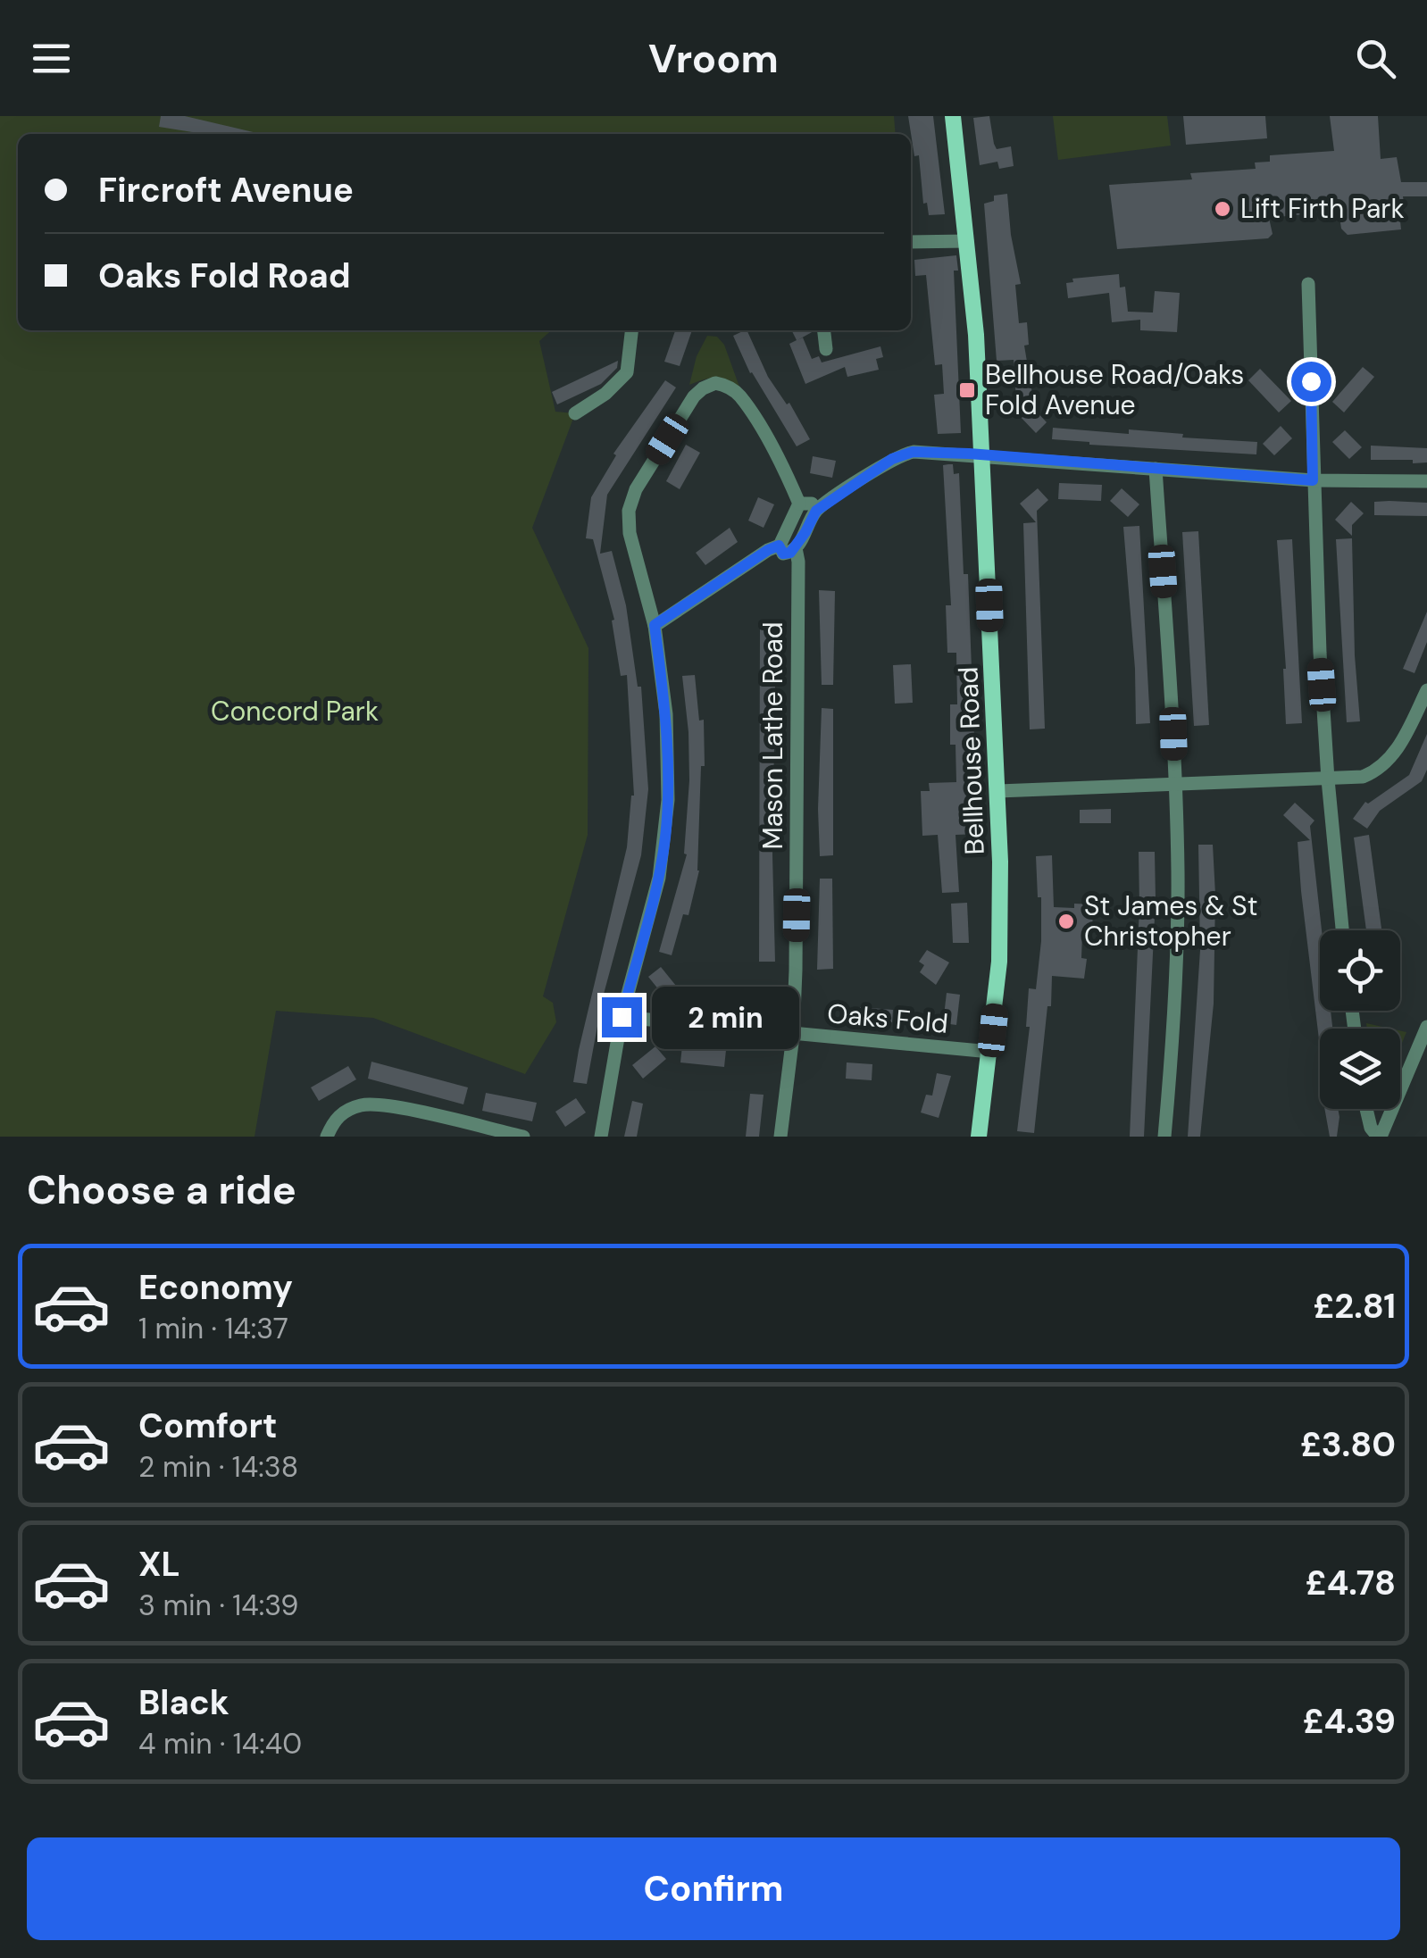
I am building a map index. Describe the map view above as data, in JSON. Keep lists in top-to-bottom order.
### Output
{
  "streets": {
    "main road": ["Bellhouse Road"],
    "street": ["Mason Lathe Road", "Oaks Fold"]
  },
  "crossings": [
    ["Mason Lathe Road", "Oaks Fold"],
    ["Bellhouse Road", "Oaks Fold"]
  ],
  "parks": ["Concord Park"],
  "places": {
    "other": ["Lift Firth Park", "St James & St Christopher"],
    "transit": ["Bellhouse Road/Oaks Fold Avenue"]
  },
  "page": {
    "header": "Vroom",
    "banner": ["Fircroft Avenue", "Oaks Fold Road"],
    "bubble": "2 min",
    "heading": "Choose a ride",
    "list": [
      {
        "name": "Economy",
        "note": "1 min · 14:37",
        "value": "£2.81"
      },
      {
        "name": "Comfort",
        "note": "2 min · 14:38",
        "value": "£3.80"
      },
      {
        "name": "XL",
        "note": "3 min · 14:39",
        "value": "£4.78"
      },
      {
        "name": "Black",
        "note": "4 min · 14:40",
        "value": "£4.39"
      }
    ],
    "buttons": "Confirm"
  }
}
